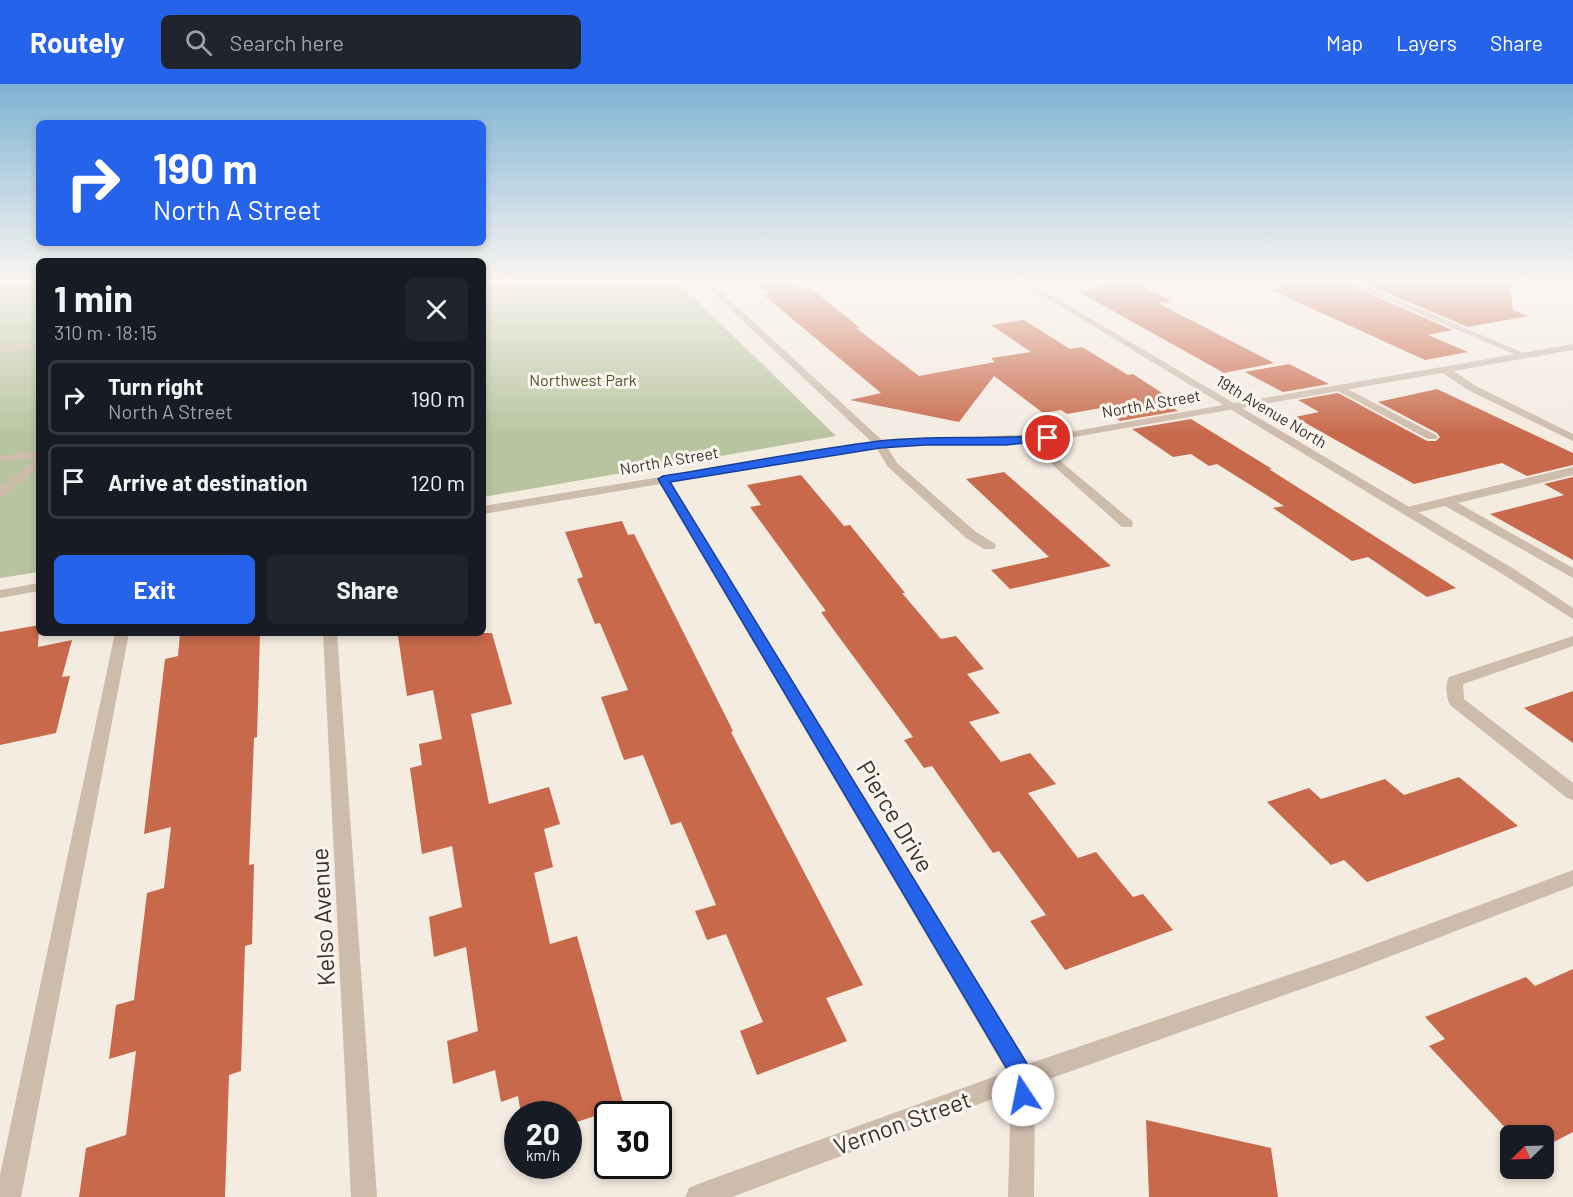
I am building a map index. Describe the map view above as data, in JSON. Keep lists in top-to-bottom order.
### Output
{
  "streets": {
    "street": [
      "North A Street",
      "19th Avenue North",
      "Pierce Drive",
      "Kelso Avenue",
      "Vernon Street"
    ]
  },
  "crossings": [
    ["North A Street", "19th Avenue North"],
    ["North A Street", "Pierce Drive"],
    ["Pierce Drive", "Vernon Street"]
  ],
  "parks": ["Northwest Park"],
  "north": "bottom left",
  "page": {
    "header": "Routely",
    "search": "Search here",
    "nav": ["Map", "Layers", "Share"],
    "turn": ["190 m", "North A Street"],
    "heading": ["1 min", "310 m · 18:15"],
    "list": [
      {
        "name": "Turn right",
        "note": "North A Street",
        "value": "190 m"
      },
      {
        "name": "Arrive at destination",
        "value": "120 m"
      }
    ],
    "buttons": ["Exit", "Share"],
    "speed": "20 km/h",
    "limit": "30"
  }
}
